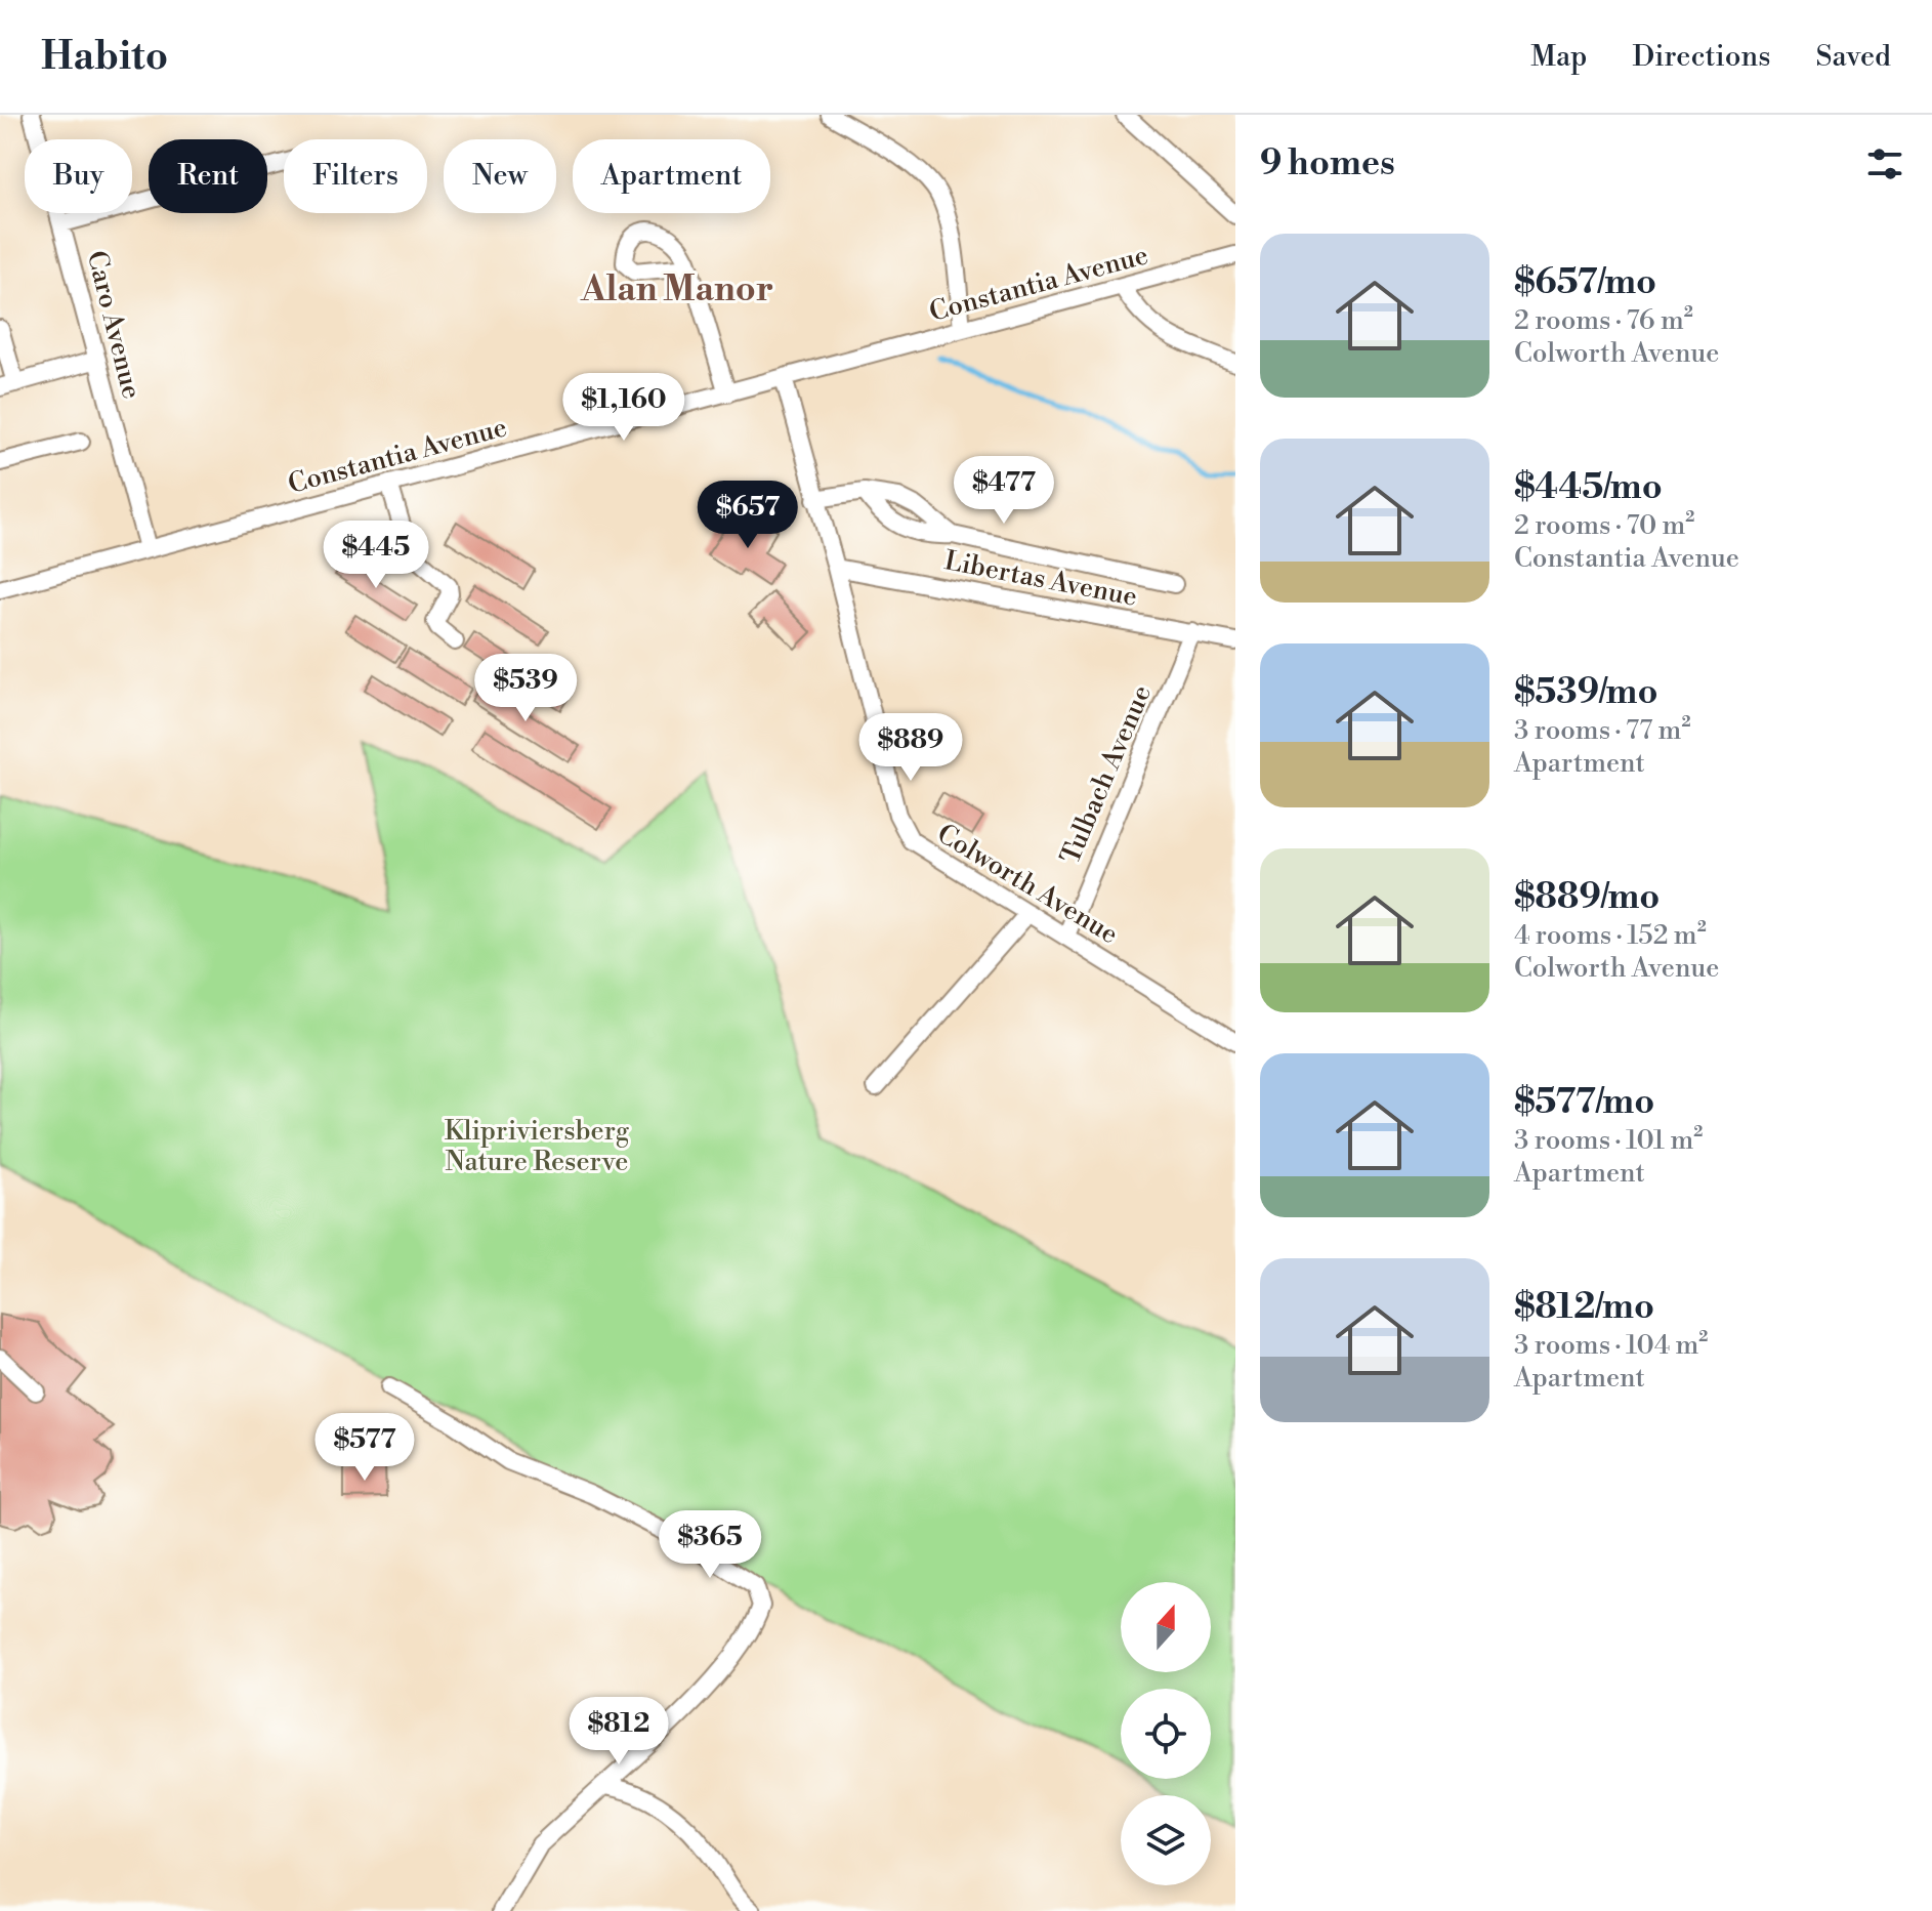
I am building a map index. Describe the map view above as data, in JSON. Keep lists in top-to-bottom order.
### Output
{
  "streets": {
    "street": [
      "Constantia Avenue",
      "Caro Avenue",
      "Libertas Avenue",
      "Tulbach Avenue",
      "Colworth Avenue"
    ]
  },
  "crossings": [
    ["Constantia Avenue", "Caro Avenue"],
    ["Constantia Avenue", "Colworth Avenue"],
    ["Libertas Avenue", "Tulbach Avenue"],
    ["Libertas Avenue", "Colworth Avenue"],
    ["Tulbach Avenue", "Colworth Avenue"]
  ],
  "districts": ["Alan Manor"],
  "parks": ["Klipriviersberg Nature Reserve"],
  "north": "top",
  "page": {
    "header": "Habito",
    "nav": ["Map", "Directions", "Saved"],
    "heading": "9 homes",
    "chip": [
      "Buy",
      "Rent",
      "Filters",
      "New",
      "Apartment"
    ],
    "list": [
      {
        "name": "$657/mo",
        "note": "2 rooms · 76 m² · Colworth Avenue"
      },
      {
        "name": "$445/mo",
        "note": "2 rooms · 70 m² · Constantia Avenue"
      },
      {
        "name": "$539/mo",
        "note": "3 rooms · 77 m² · Apartment"
      },
      {
        "name": "$889/mo",
        "note": "4 rooms · 152 m² · Colworth Avenue"
      },
      {
        "name": "$577/mo",
        "note": "3 rooms · 101 m² · Apartment"
      },
      {
        "name": "$812/mo",
        "note": "3 rooms · 104 m² · Apartment"
      }
    ],
    "price": [
      "$1,160",
      "$477",
      "$657",
      "$445",
      "$539",
      "$889",
      "$577",
      "$365",
      "$812"
    ]
  }
}
